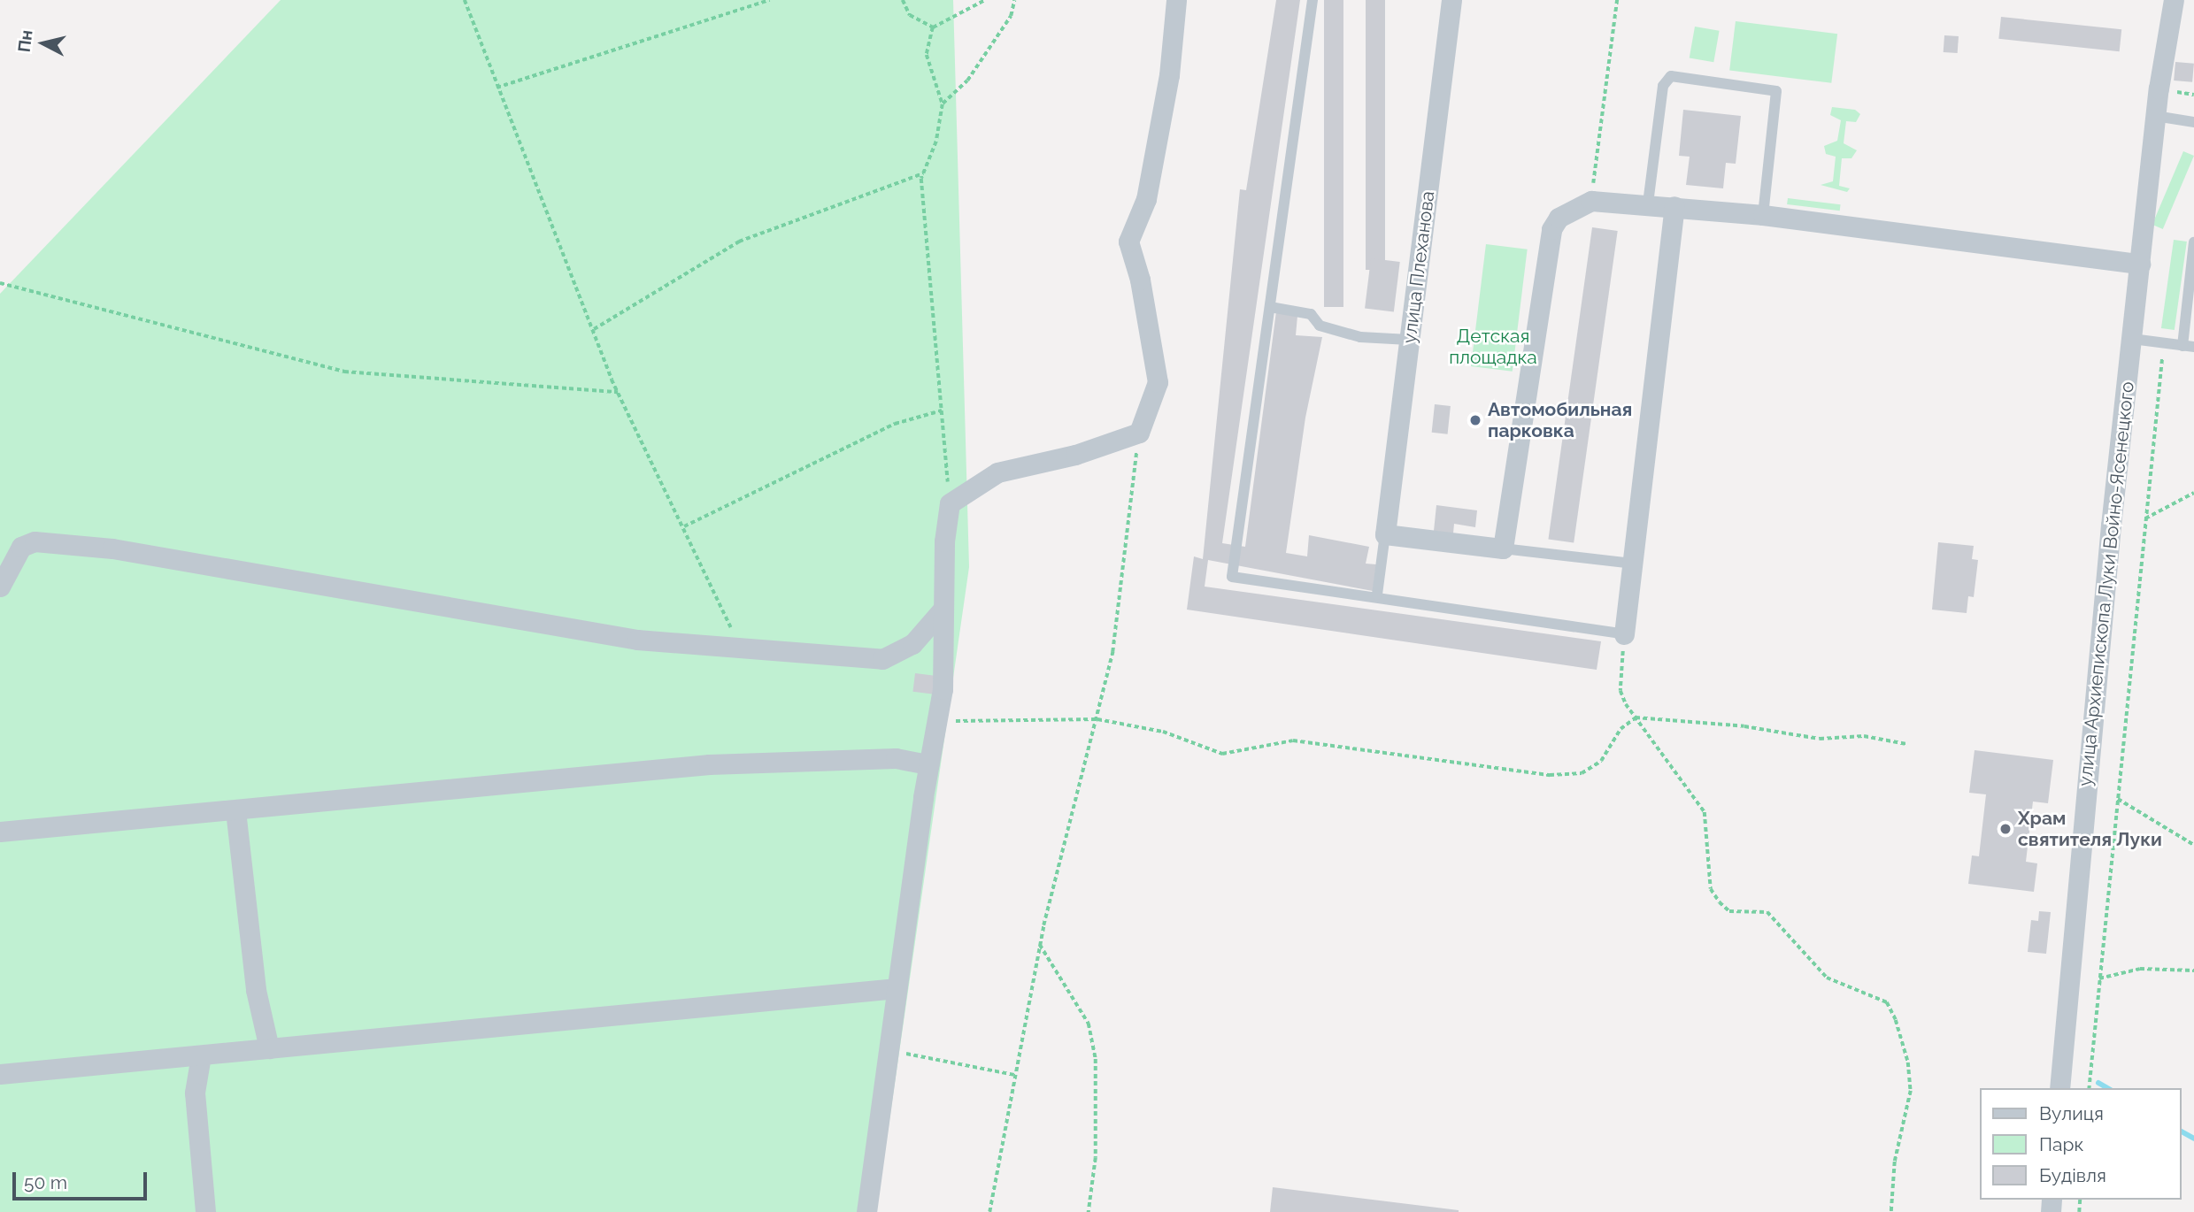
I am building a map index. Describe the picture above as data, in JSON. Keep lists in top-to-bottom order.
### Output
{
  "streets": {
    "street": ["улица Плеханова", "улица Архиепископа Луки Войно-Ясенецкого"]
  },
  "parks": ["Детская площадка"],
  "places": ["Автомобильная парковка", "Храм святителя Луки"],
  "legend": ["Вулиця", "Парк", "Будівля"],
  "scale_bar": "50 m",
  "north": "left"
}
